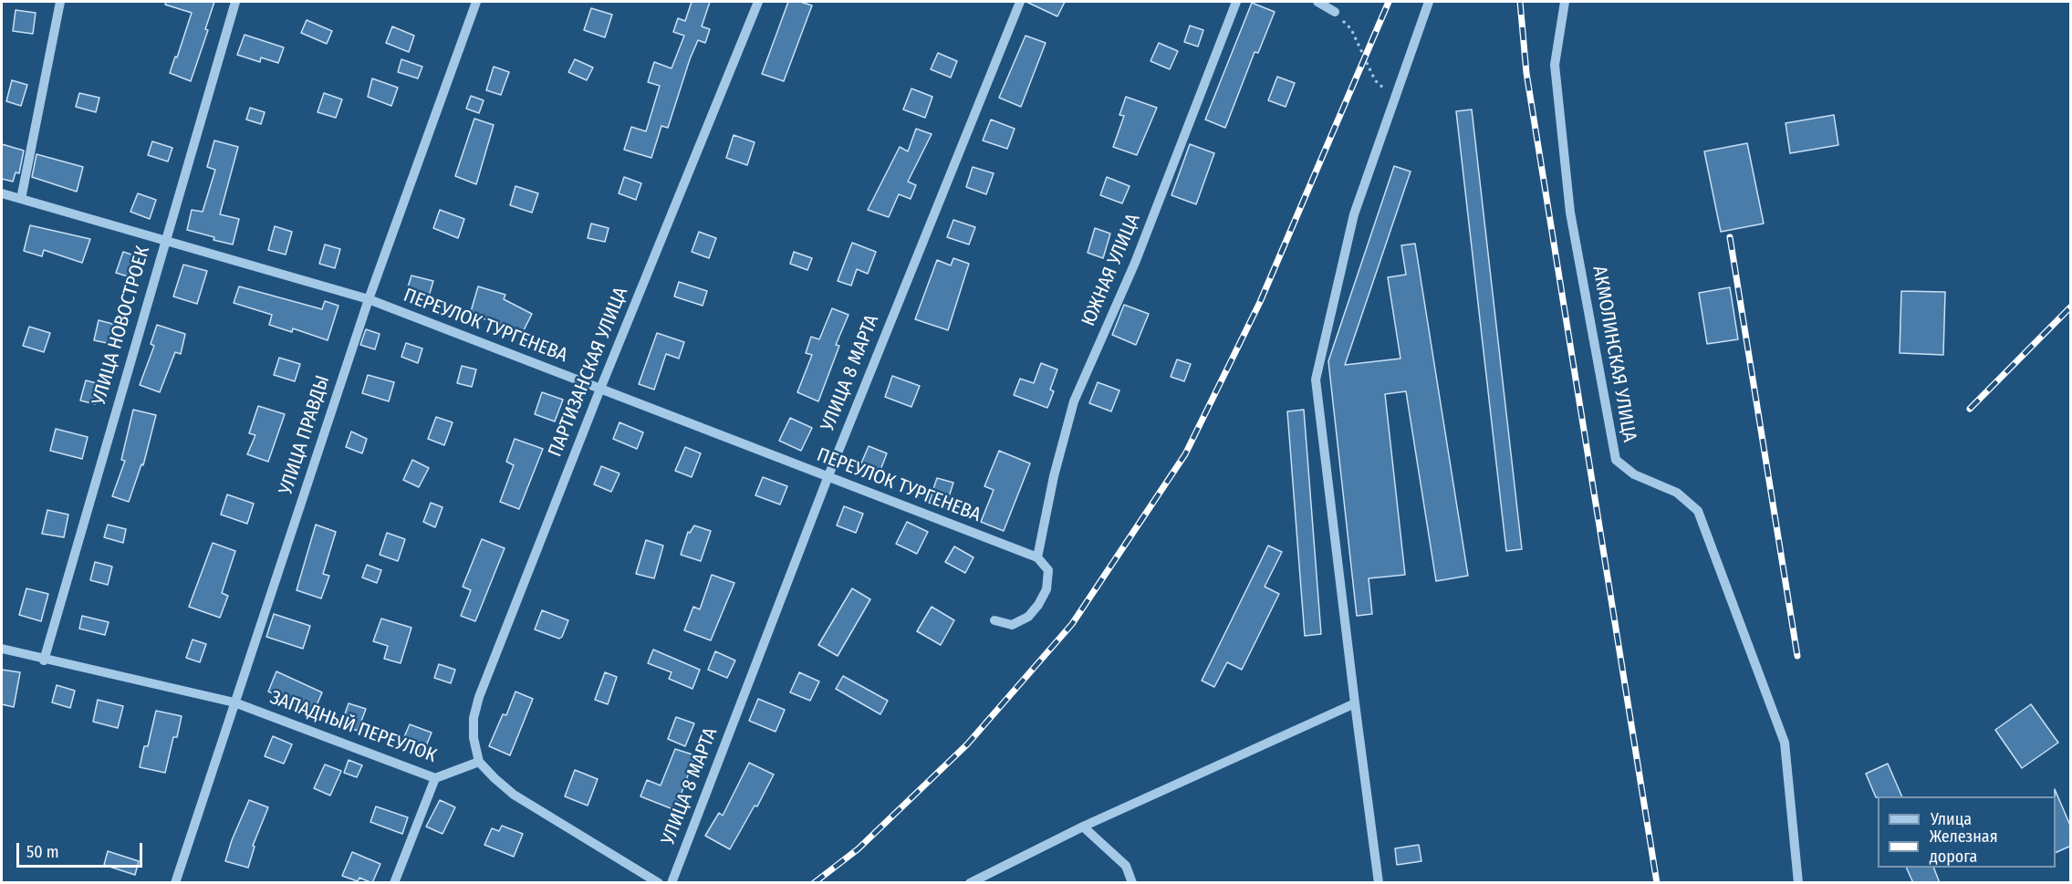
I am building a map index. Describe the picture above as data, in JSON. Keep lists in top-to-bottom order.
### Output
{
  "streets": {
    "street": [
      "ЮЖНАЯ УЛИЦА",
      "УЛИЦА НОВОСТРОЕК",
      "ПЕРЕУЛОК ТУРГЕНЕВА",
      "АКМОЛИНСКАЯ УЛИЦА",
      "ПАРТИЗАНСКАЯ УЛИЦА",
      "УЛИЦА 8 МАРТА",
      "УЛИЦА ПРАВДЫ",
      "ЗАПАДНЫЙ ПЕРЕУЛОК"
    ]
  },
  "crossings": [
    ["ЮЖНАЯ УЛИЦА", "ПЕРЕУЛОК ТУРГЕНЕВА"],
    ["УЛИЦА НОВОСТРОЕК", "ПЕРЕУЛОК ТУРГЕНЕВА"],
    ["УЛИЦА НОВОСТРОЕК", "ЗАПАДНЫЙ ПЕРЕУЛОК"],
    ["ПЕРЕУЛОК ТУРГЕНЕВА", "ПАРТИЗАНСКАЯ УЛИЦА"],
    ["ПЕРЕУЛОК ТУРГЕНЕВА", "УЛИЦА 8 МАРТА"],
    ["ПЕРЕУЛОК ТУРГЕНЕВА", "УЛИЦА ПРАВДЫ"],
    ["ПАРТИЗАНСКАЯ УЛИЦА", "ЗАПАДНЫЙ ПЕРЕУЛОК"],
    ["УЛИЦА ПРАВДЫ", "ЗАПАДНЫЙ ПЕРЕУЛОК"]
  ],
  "legend": ["Улица", "Железная дорога"],
  "scale_bar": "50 m"
}
